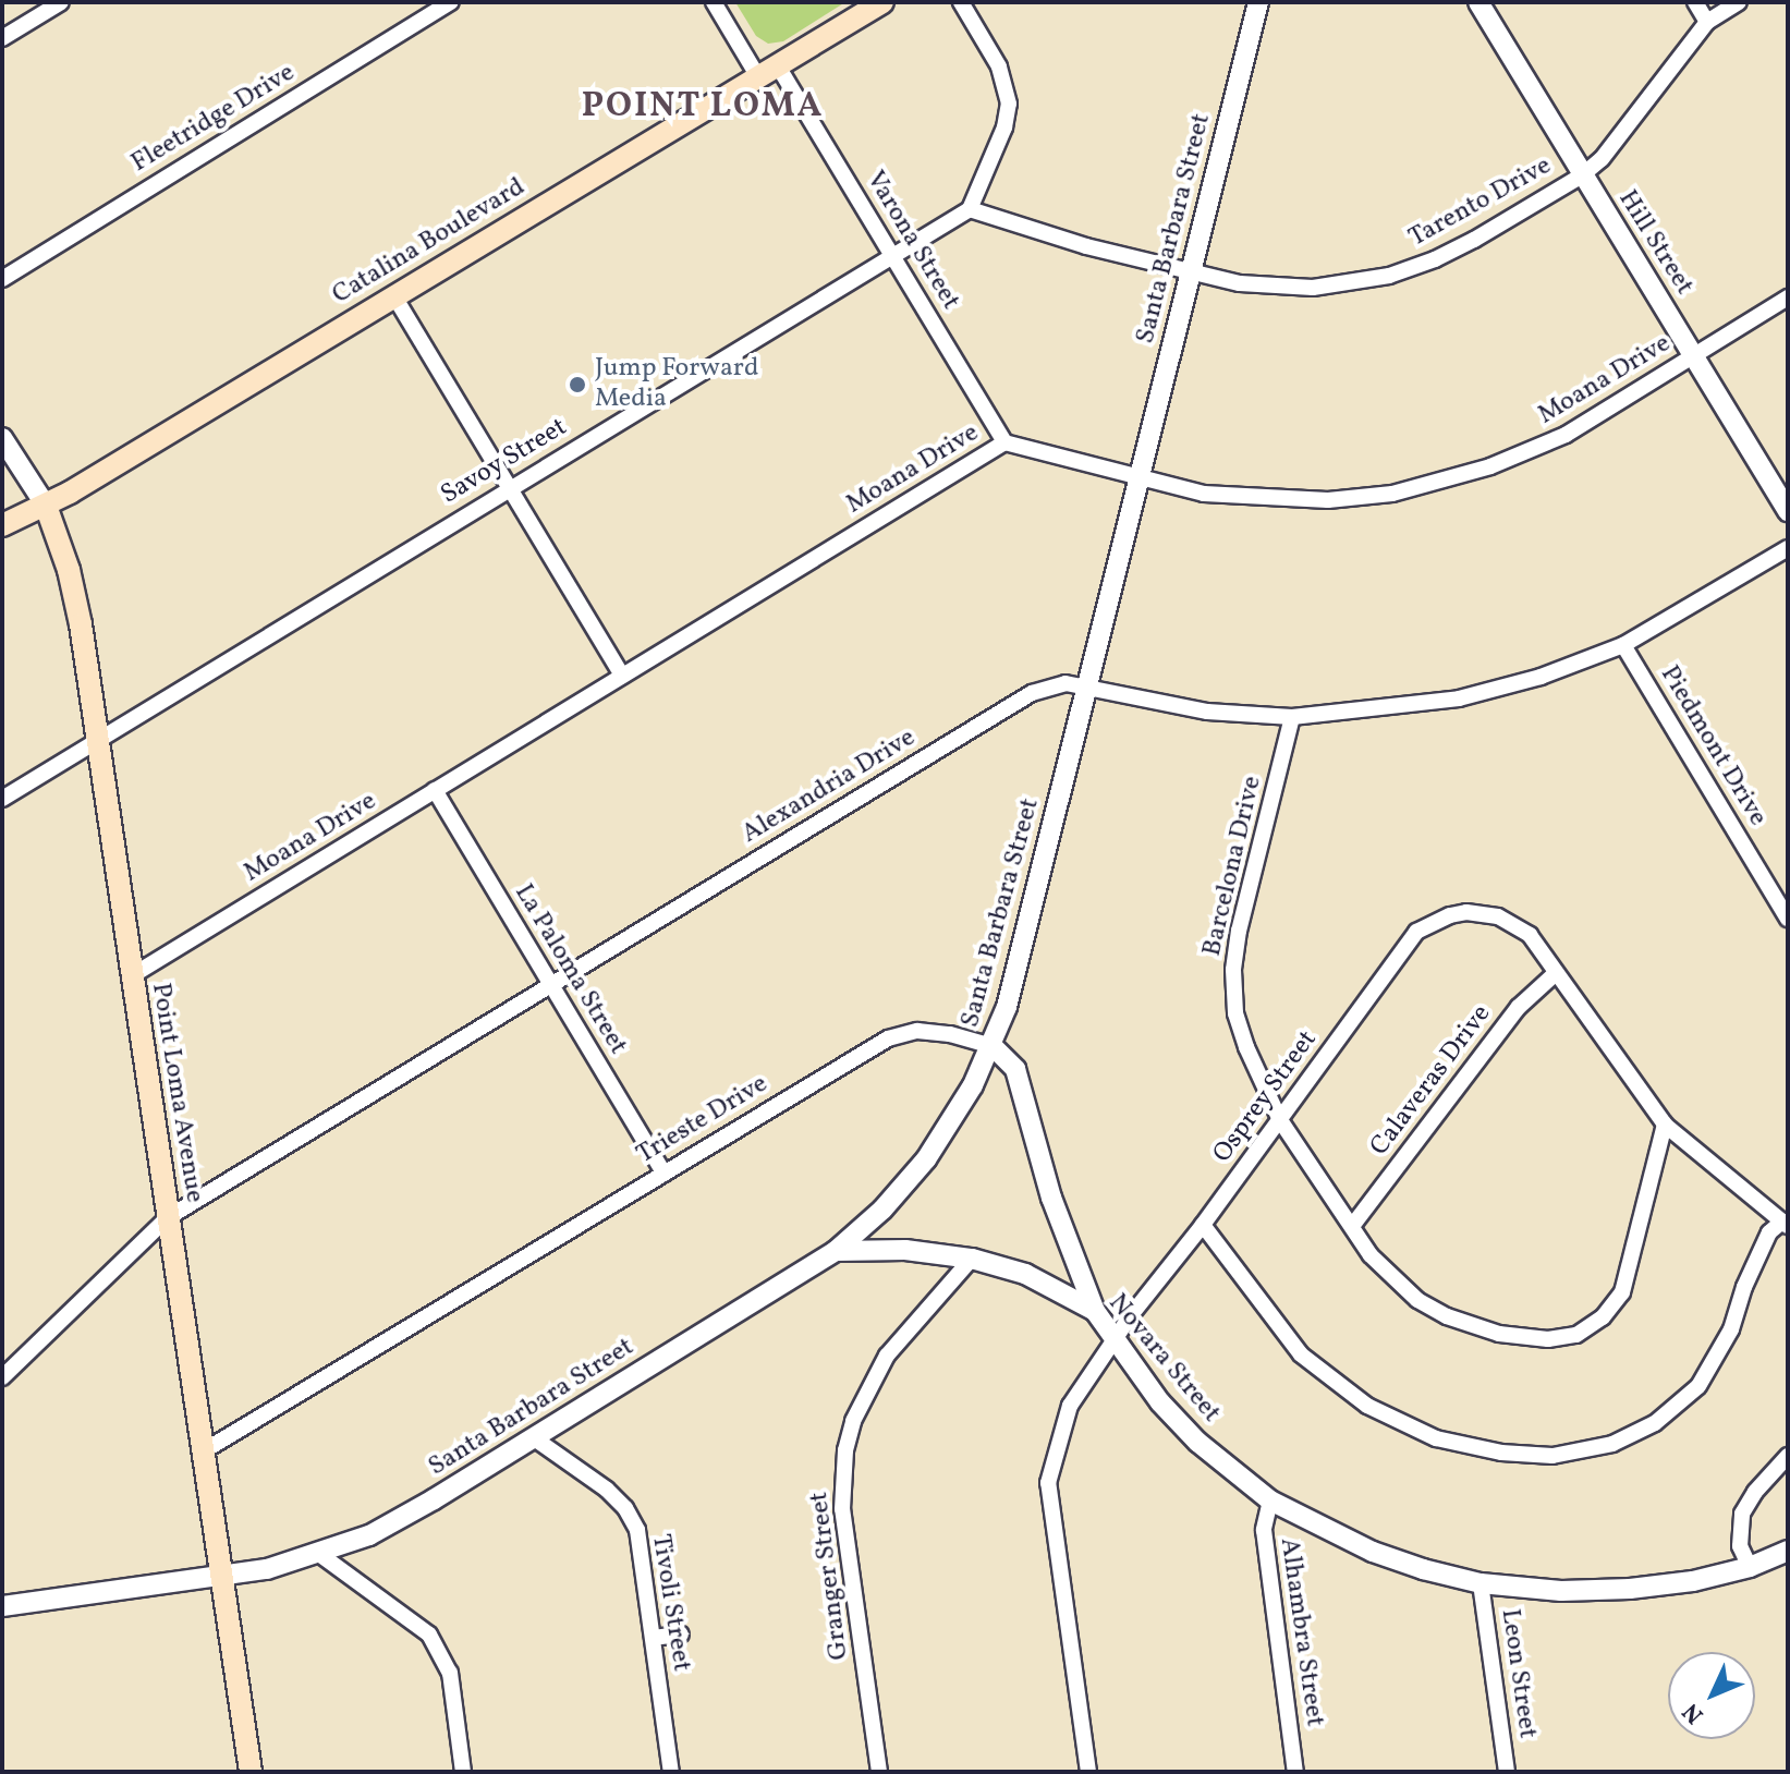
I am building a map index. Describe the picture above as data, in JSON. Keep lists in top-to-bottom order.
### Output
{
  "streets": {
    "main road": ["Catalina Boulevard", "Point Loma Avenue"],
    "street": [
      "Fleetridge Drive",
      "Tarento Drive",
      "Santa Barbara Street",
      "Varona Street",
      "Hill Street",
      "Moana Drive",
      "Savoy Street",
      "Piedmont Drive",
      "Alexandria Drive",
      "Barcelona Drive",
      "La Paloma Street",
      "Calaveras Drive",
      "Osprey Street",
      "Trieste Drive",
      "Novara Street",
      "Granger Street",
      "Tivoli Street",
      "Alhambra Street",
      "Leon Street"
    ]
  },
  "crossings": [
    ["Tarento Drive", "Santa Barbara Street"],
    ["Tarento Drive", "Hill Street"],
    ["Tarento Drive", "Savoy Street"],
    ["Santa Barbara Street", "Moana Drive"],
    ["Santa Barbara Street", "Alexandria Drive"],
    ["Santa Barbara Street", "Point Loma Avenue"],
    ["Santa Barbara Street", "Trieste Drive"],
    ["Santa Barbara Street", "Novara Street"],
    ["Santa Barbara Street", "Tivoli Street"],
    ["Varona Street", "Catalina Boulevard"],
    ["Varona Street", "Moana Drive"],
    ["Varona Street", "Savoy Street"],
    ["Catalina Boulevard", "Point Loma Avenue"],
    ["Hill Street", "Moana Drive"],
    ["Moana Drive", "La Paloma Street"],
    ["Moana Drive", "Point Loma Avenue"],
    ["Savoy Street", "Point Loma Avenue"],
    ["Piedmont Drive", "Alexandria Drive"],
    ["Alexandria Drive", "Barcelona Drive"],
    ["Alexandria Drive", "La Paloma Street"],
    ["Alexandria Drive", "Point Loma Avenue"],
    ["Barcelona Drive", "Calaveras Drive"],
    ["Barcelona Drive", "Osprey Street"],
    ["La Paloma Street", "Trieste Drive"],
    ["Calaveras Drive", "Osprey Street"],
    ["Point Loma Avenue", "Trieste Drive"],
    ["Osprey Street", "Novara Street"],
    ["Novara Street", "Granger Street"],
    ["Novara Street", "Alhambra Street"],
    ["Novara Street", "Leon Street"]
  ],
  "districts": ["POINT LOMA"],
  "places": ["Jump Forward Media"],
  "north": "bottom left"
}
